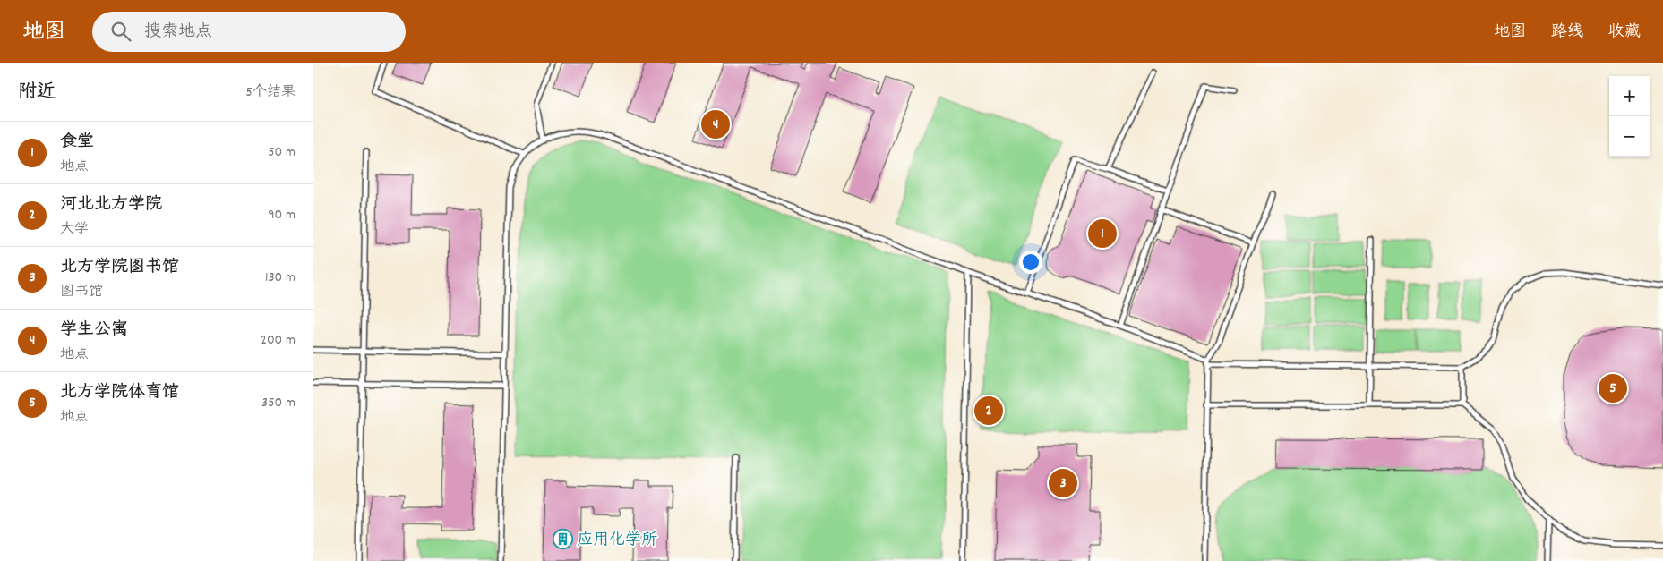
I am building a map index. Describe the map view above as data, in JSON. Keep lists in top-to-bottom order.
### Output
{
  "places": {
    "building": ["应用化学所"]
  },
  "page": {
    "header": "地图",
    "search": "搜索地点",
    "nav": ["地图", "路线", "收藏"],
    "heading": ["附近", "5个结果"],
    "map_buttons": ["+", "−"],
    "pins": [
      "4",
      "1",
      "5",
      "2",
      "3"
    ],
    "list": [
      {
        "mark": "1",
        "name": "食堂",
        "note": "地点",
        "value": "50 m"
      },
      {
        "mark": "2",
        "name": "河北北方学院",
        "note": "大学",
        "value": "90 m"
      },
      {
        "mark": "3",
        "name": "北方学院图书馆",
        "note": "图书馆",
        "value": "130 m"
      },
      {
        "mark": "4",
        "name": "学生公寓",
        "note": "地点",
        "value": "200 m"
      },
      {
        "mark": "5",
        "name": "北方学院体育馆",
        "note": "地点",
        "value": "350 m"
      }
    ]
  }
}
